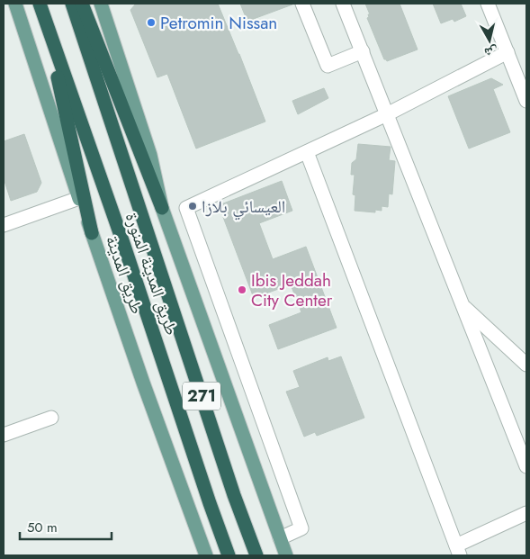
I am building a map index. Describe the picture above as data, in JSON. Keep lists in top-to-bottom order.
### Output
{
  "streets": {
    "highway": ["طريق المدينة المنورة", "271"],
    "main road": ["طريق المدينة"]
  },
  "places": ["Petromin Nissan", "العيسائي بلازا", "Ibis Jeddah City Center"],
  "scale_bar": "50 m",
  "north": "bottom"
}
